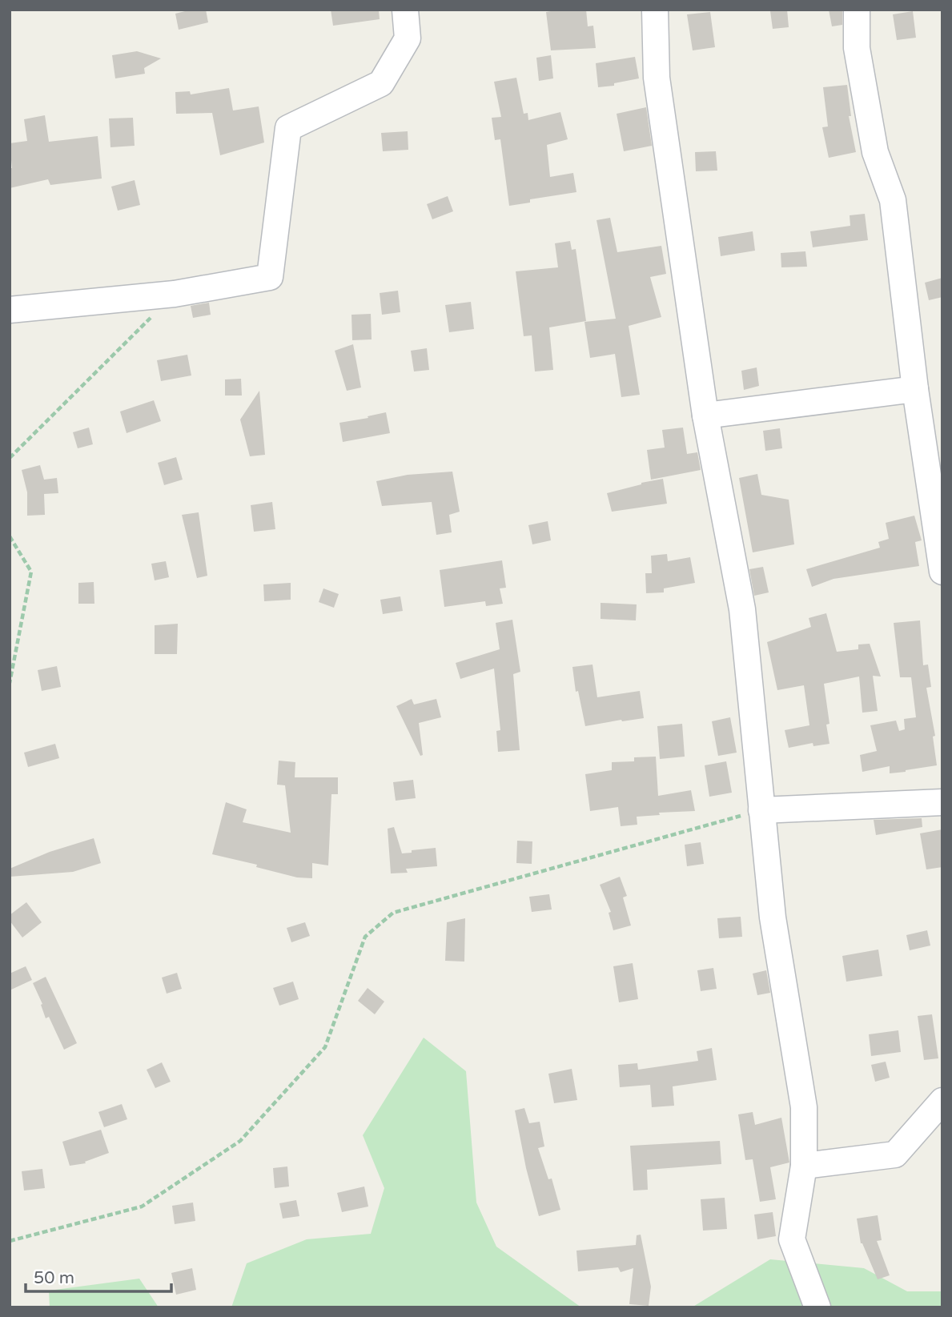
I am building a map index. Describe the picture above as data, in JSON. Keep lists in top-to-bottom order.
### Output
{
  "scale_bar": "50 m"
}
